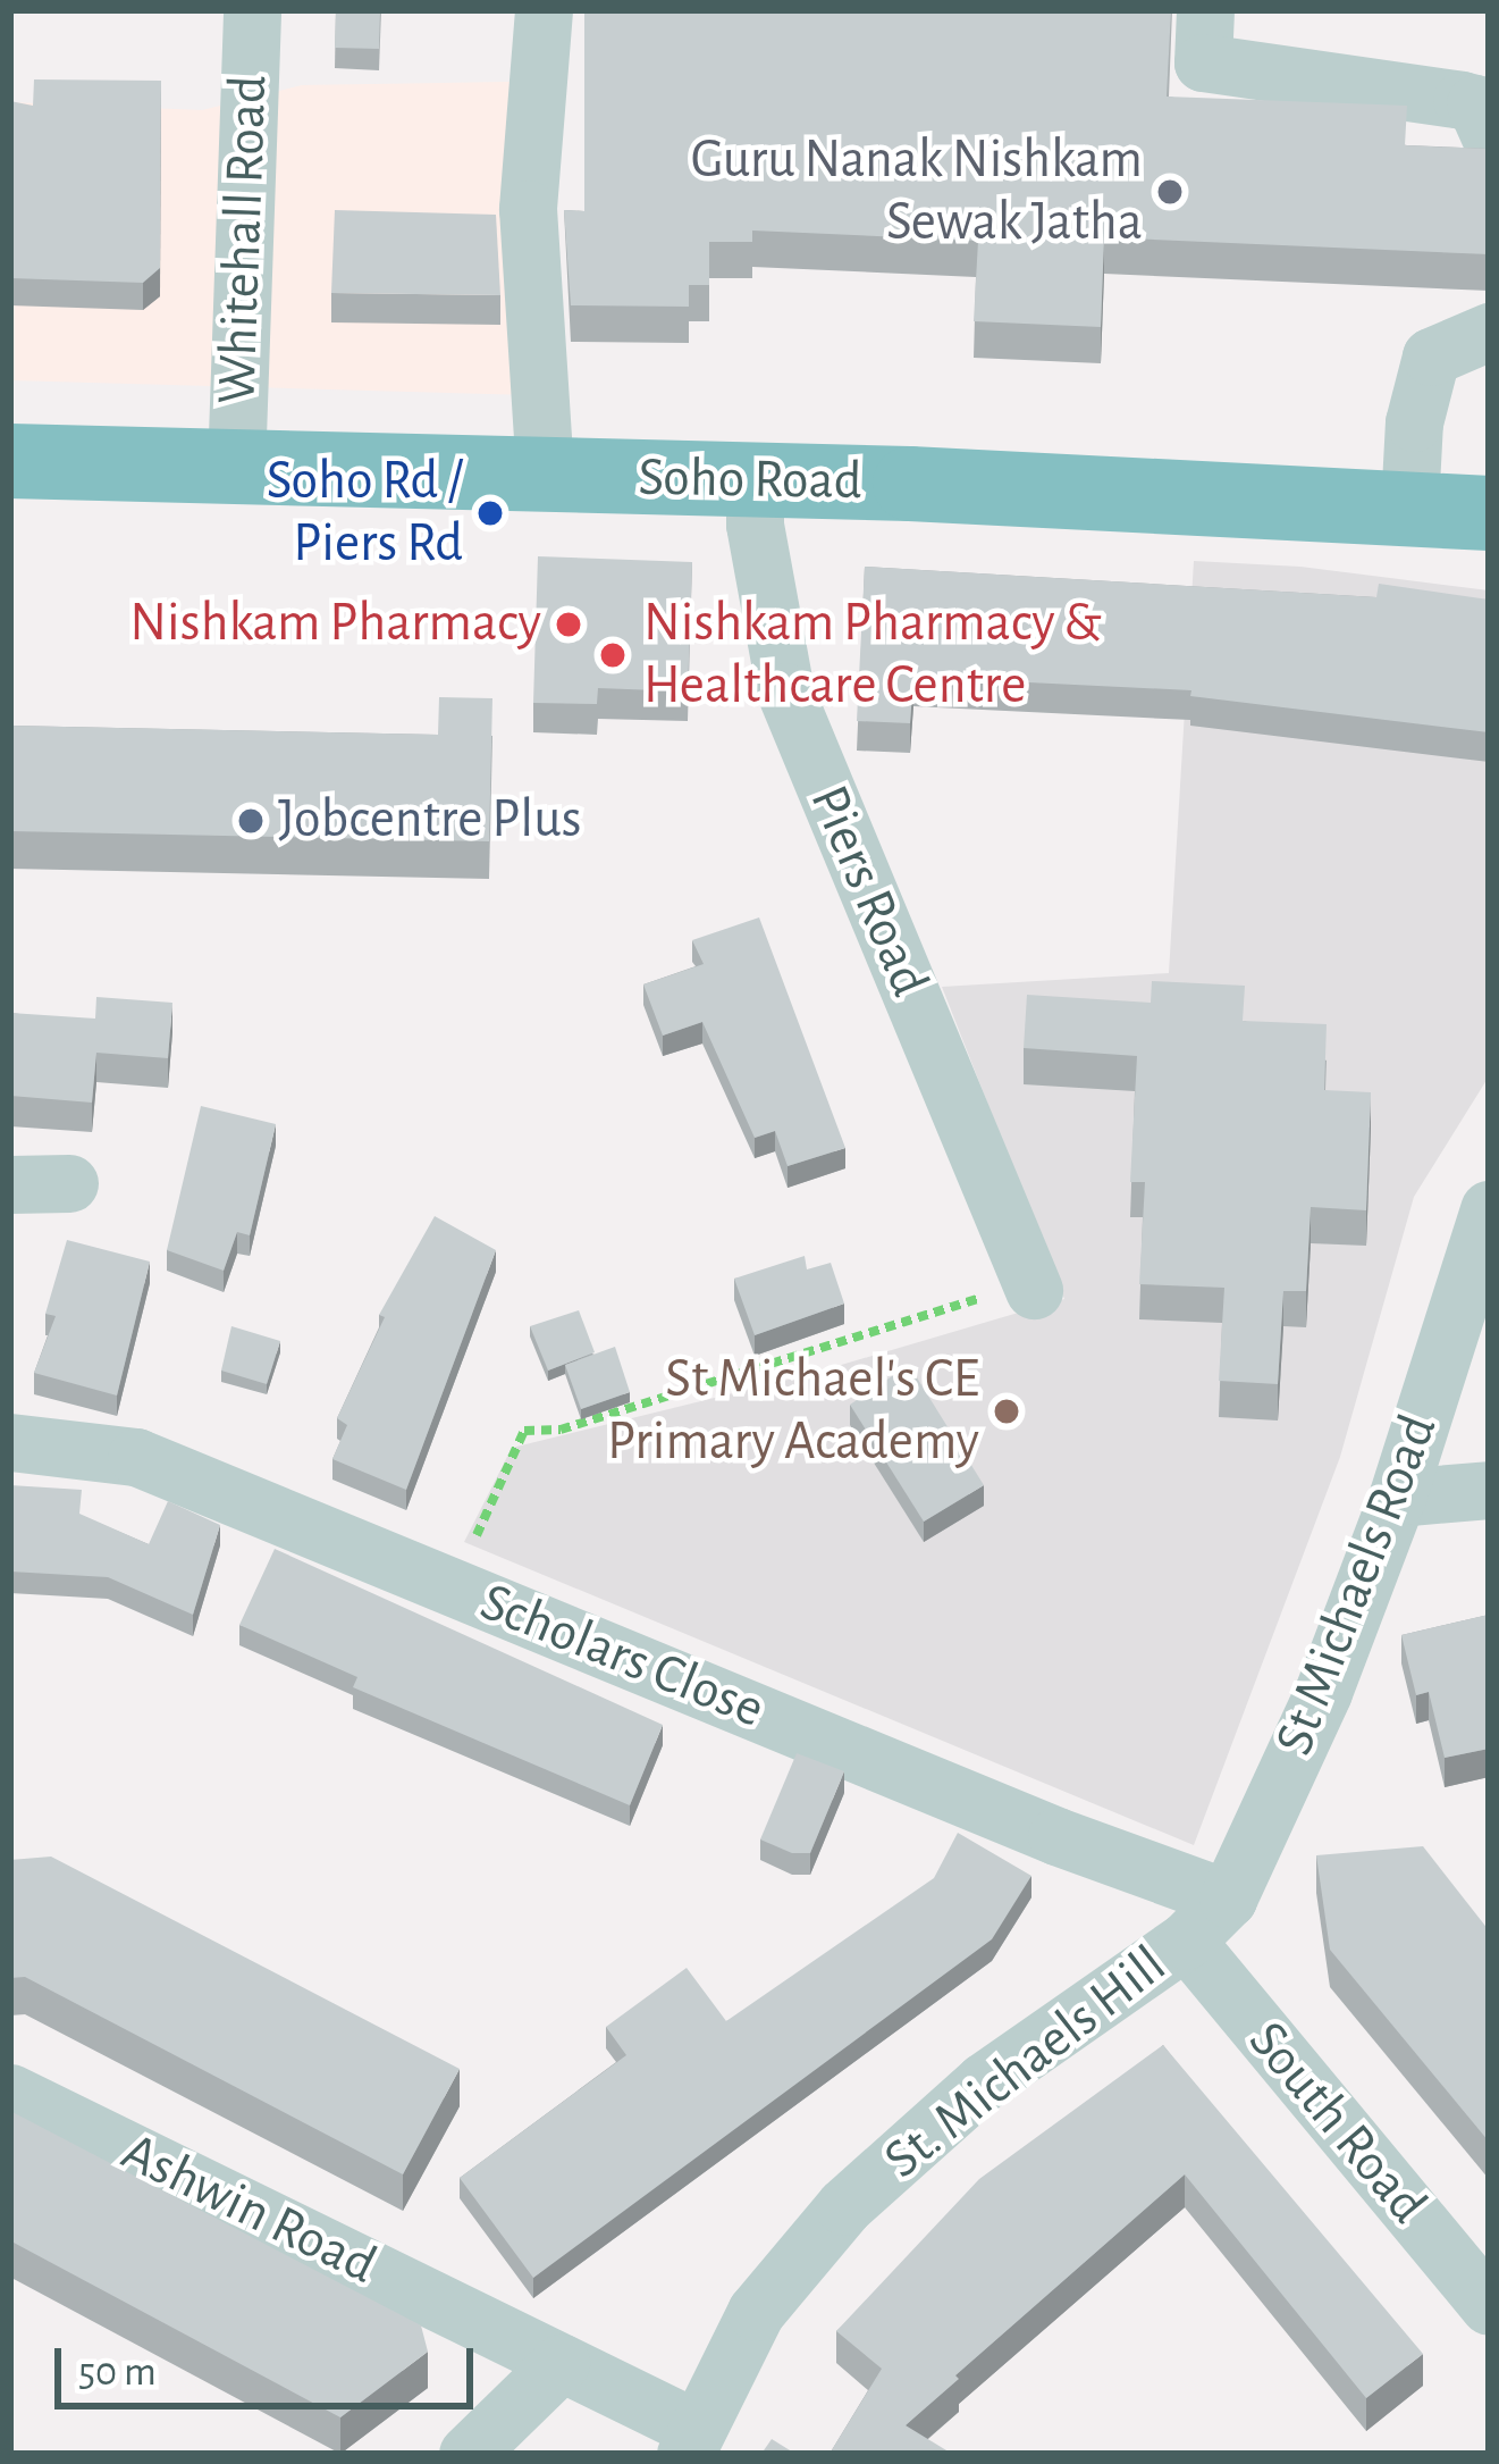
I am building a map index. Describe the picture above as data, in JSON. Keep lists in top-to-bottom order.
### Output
{
  "streets": {
    "highway": ["Soho Road"],
    "street": [
      "Whitehall Road",
      "Piers Road",
      "St Michaels Road",
      "Scholars Close",
      "St. Michaels Hill",
      "South Road",
      "Ashwin Road"
    ]
  },
  "crossings": [
    ["Whitehall Road", "Soho Road"],
    ["Soho Road", "Piers Road"],
    ["St Michaels Road", "Scholars Close"],
    ["St Michaels Road", "St. Michaels Hill"],
    ["St Michaels Road", "South Road"],
    ["St. Michaels Hill", "South Road"]
  ],
  "places": [
    "Guru Nanak Nishkam Sewak Jatha",
    "Soho Rd / Piers Rd",
    "Nishkam Pharmacy",
    "Nishkam Pharmacy & Healthcare Centre",
    "Jobcentre Plus",
    "St Michael's CE Primary Academy"
  ],
  "scale_bar": "50 m"
}
